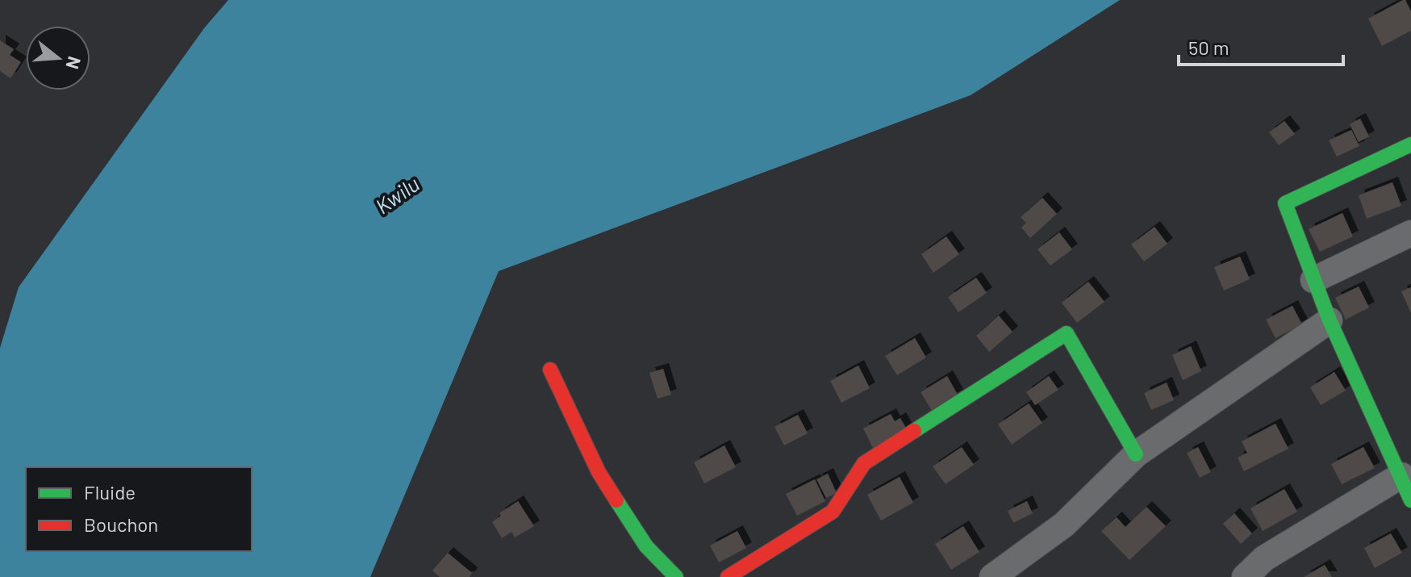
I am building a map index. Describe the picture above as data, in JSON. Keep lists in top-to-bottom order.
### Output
{
  "water": ["Kwilu"],
  "legend": ["Fluide", "Bouchon"],
  "scale_bar": "50 m",
  "north": "right"
}
